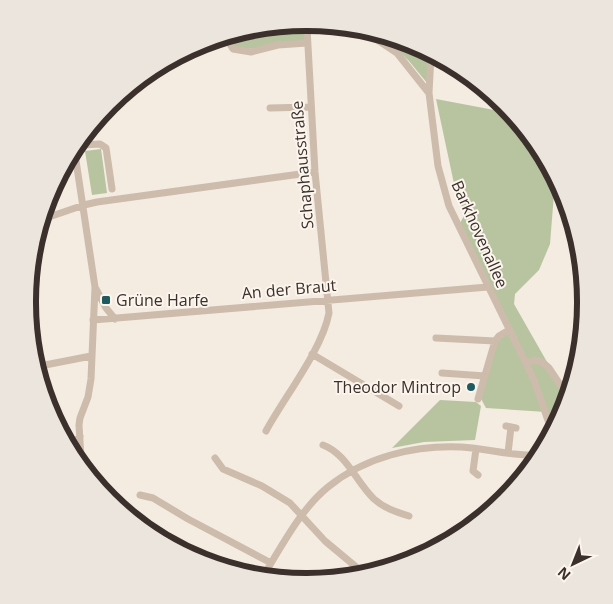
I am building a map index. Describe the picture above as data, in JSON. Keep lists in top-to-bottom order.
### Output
{
  "streets": {
    "street": ["Schaphausstraße", "Barkhovenallee", "An der Braut"]
  },
  "crossings": [
    ["Schaphausstraße", "An der Braut"],
    ["Barkhovenallee", "An der Braut"]
  ],
  "places": {
    "transit": ["Grüne Harfe"],
    "other": ["Theodor Mintrop"]
  },
  "north": "bottom left"
}
